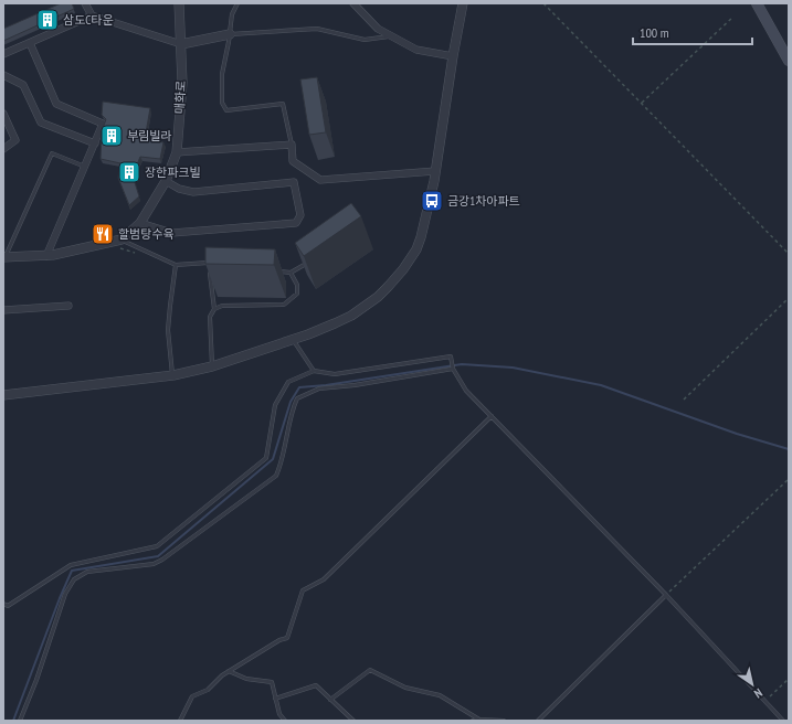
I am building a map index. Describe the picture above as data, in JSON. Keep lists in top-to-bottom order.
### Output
{
  "streets": {
    "street": ["매화로"]
  },
  "places": {
    "building": ["삼도C타운", "부림빌라", "장한파크빌"],
    "bus stop": ["금강1차아파트"],
    "restaurant": ["할범탕수육"]
  },
  "scale_bar": "100 m",
  "north": "bottom right"
}
